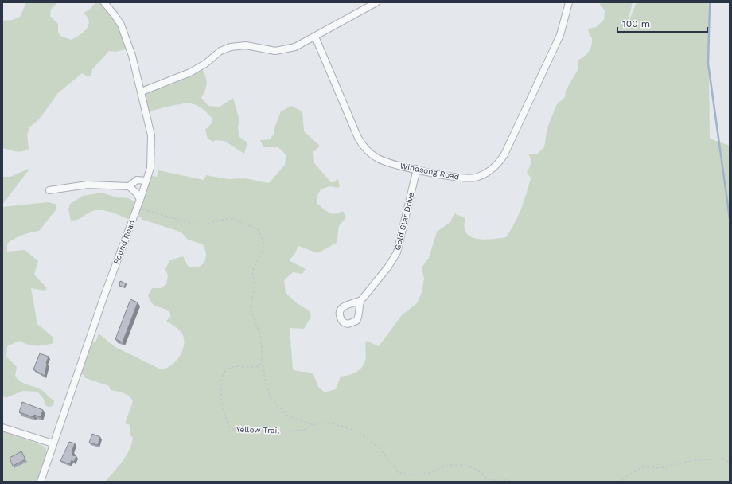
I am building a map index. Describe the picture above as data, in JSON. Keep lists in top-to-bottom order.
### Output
{
  "streets": {
    "street": ["Windsong Road", "Gold Star Drive", "Pound Road"],
    "path": ["Yellow Trail"]
  },
  "crossings": [
    ["Windsong Road", "Gold Star Drive"]
  ],
  "scale_bar": "100 m"
}
